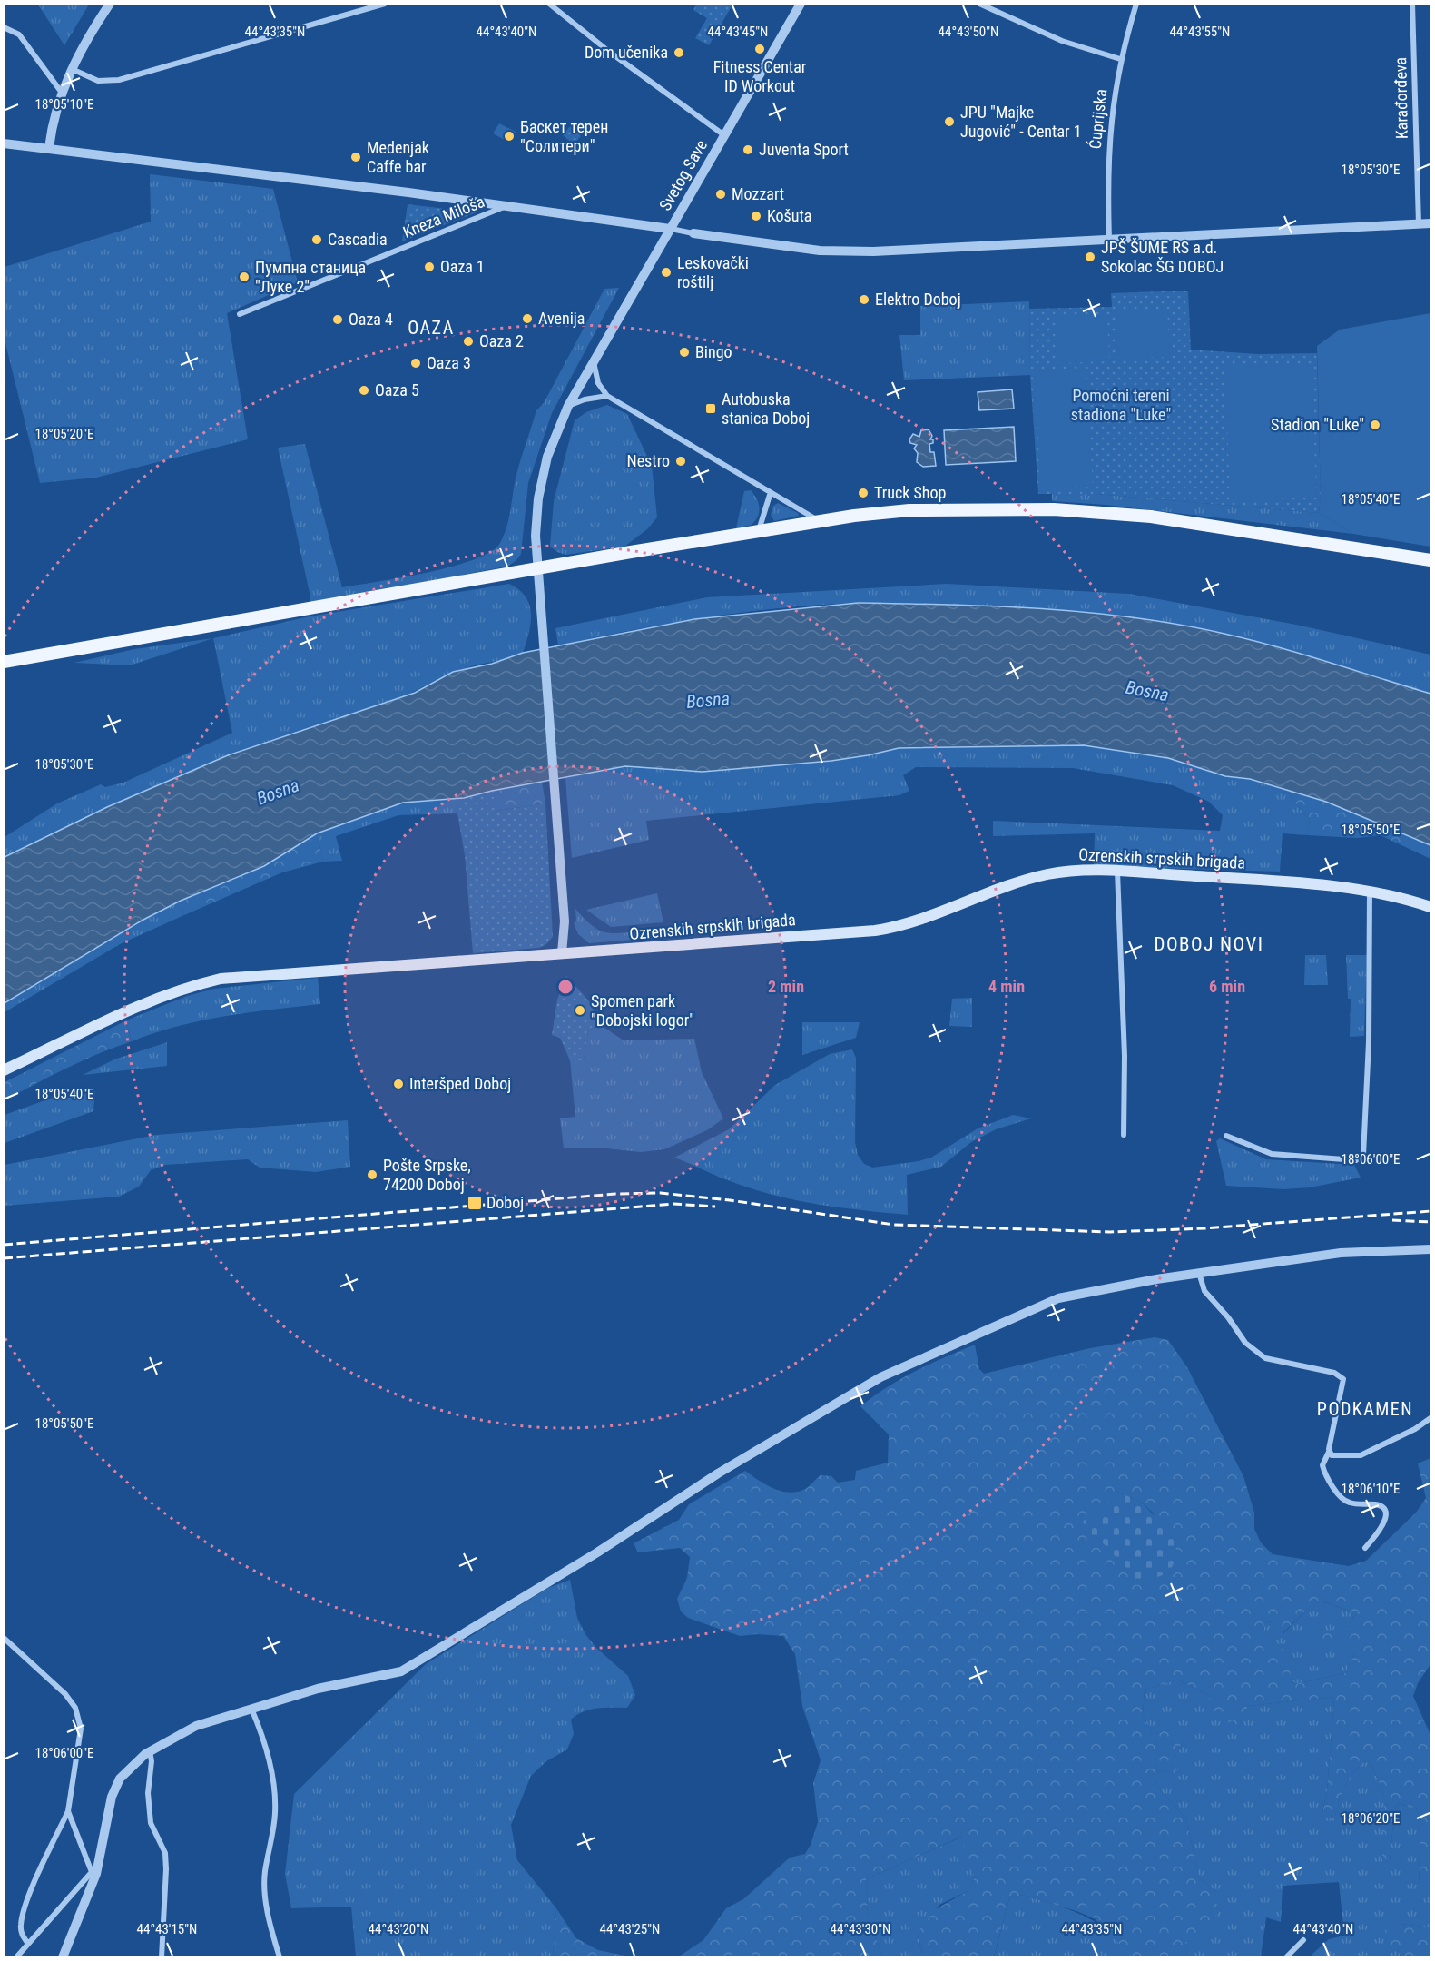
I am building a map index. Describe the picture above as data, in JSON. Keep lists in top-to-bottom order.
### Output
{
  "streets": {
    "main road": ["Ozrenskih srpskih brigada"],
    "street": [
      "Karađorđeva",
      "Ćuprijska",
      "Svetog Save",
      "Kneza Miloša"
    ]
  },
  "crossings": [
    ["Svetog Save", "Ozrenskih srpskih brigada"]
  ],
  "districts": ["OAZA", "DOBOJ NOVI", "PODKAMEN"],
  "water": ["Bosna"],
  "parks": ["Pomoćni tereni stadiona \"Luke\""],
  "places": {
    "other": [
      "Fitness Centar ID Workout",
      "Dom učenika",
      "JPU \"Majke Jugović\" - Centar 1",
      "Баскет терен \"Солитери\"",
      "Juventa Sport",
      "Medenjak Caffe bar",
      "Mozzart",
      "Košuta",
      "Cascadia",
      "JPŠ ŠUME RS a.d. Sokolac ŠG DOBOJ",
      "Oaza 1",
      "Leskovački roštilj",
      "Пумпна станица \"Луке 2\"",
      "Elektro Doboj",
      "Avenija",
      "Oaza 4",
      "Oaza 2",
      "Bingo",
      "Oaza 3",
      "Oaza 5",
      "Stadion \"Luke\"",
      "Nestro",
      "Truck Shop",
      "Spomen park \"Dobojski logor\"",
      "Interšped Doboj",
      "Pošte Srpske, 74200 Doboj"
    ],
    "transit": ["Autobuska stanica Doboj", "Doboj"]
  },
  "coordinates": [
    "44°43'35\"N",
    "44°43'40\"N",
    "44°43'45\"N",
    "44°43'50\"N",
    "44°43'55\"N",
    "18°05'10\"E",
    "18°05'30\"E",
    "18°05'20\"E",
    "18°05'40\"E",
    "18°05'50\"E",
    "18°06'00\"E",
    "18°06'10\"E",
    "18°06'20\"E",
    "44°43'15\"N",
    "44°43'20\"N",
    "44°43'25\"N",
    "44°43'30\"N"
  ],
  "rings": ["2 min", "4 min", "6 min"]
}
